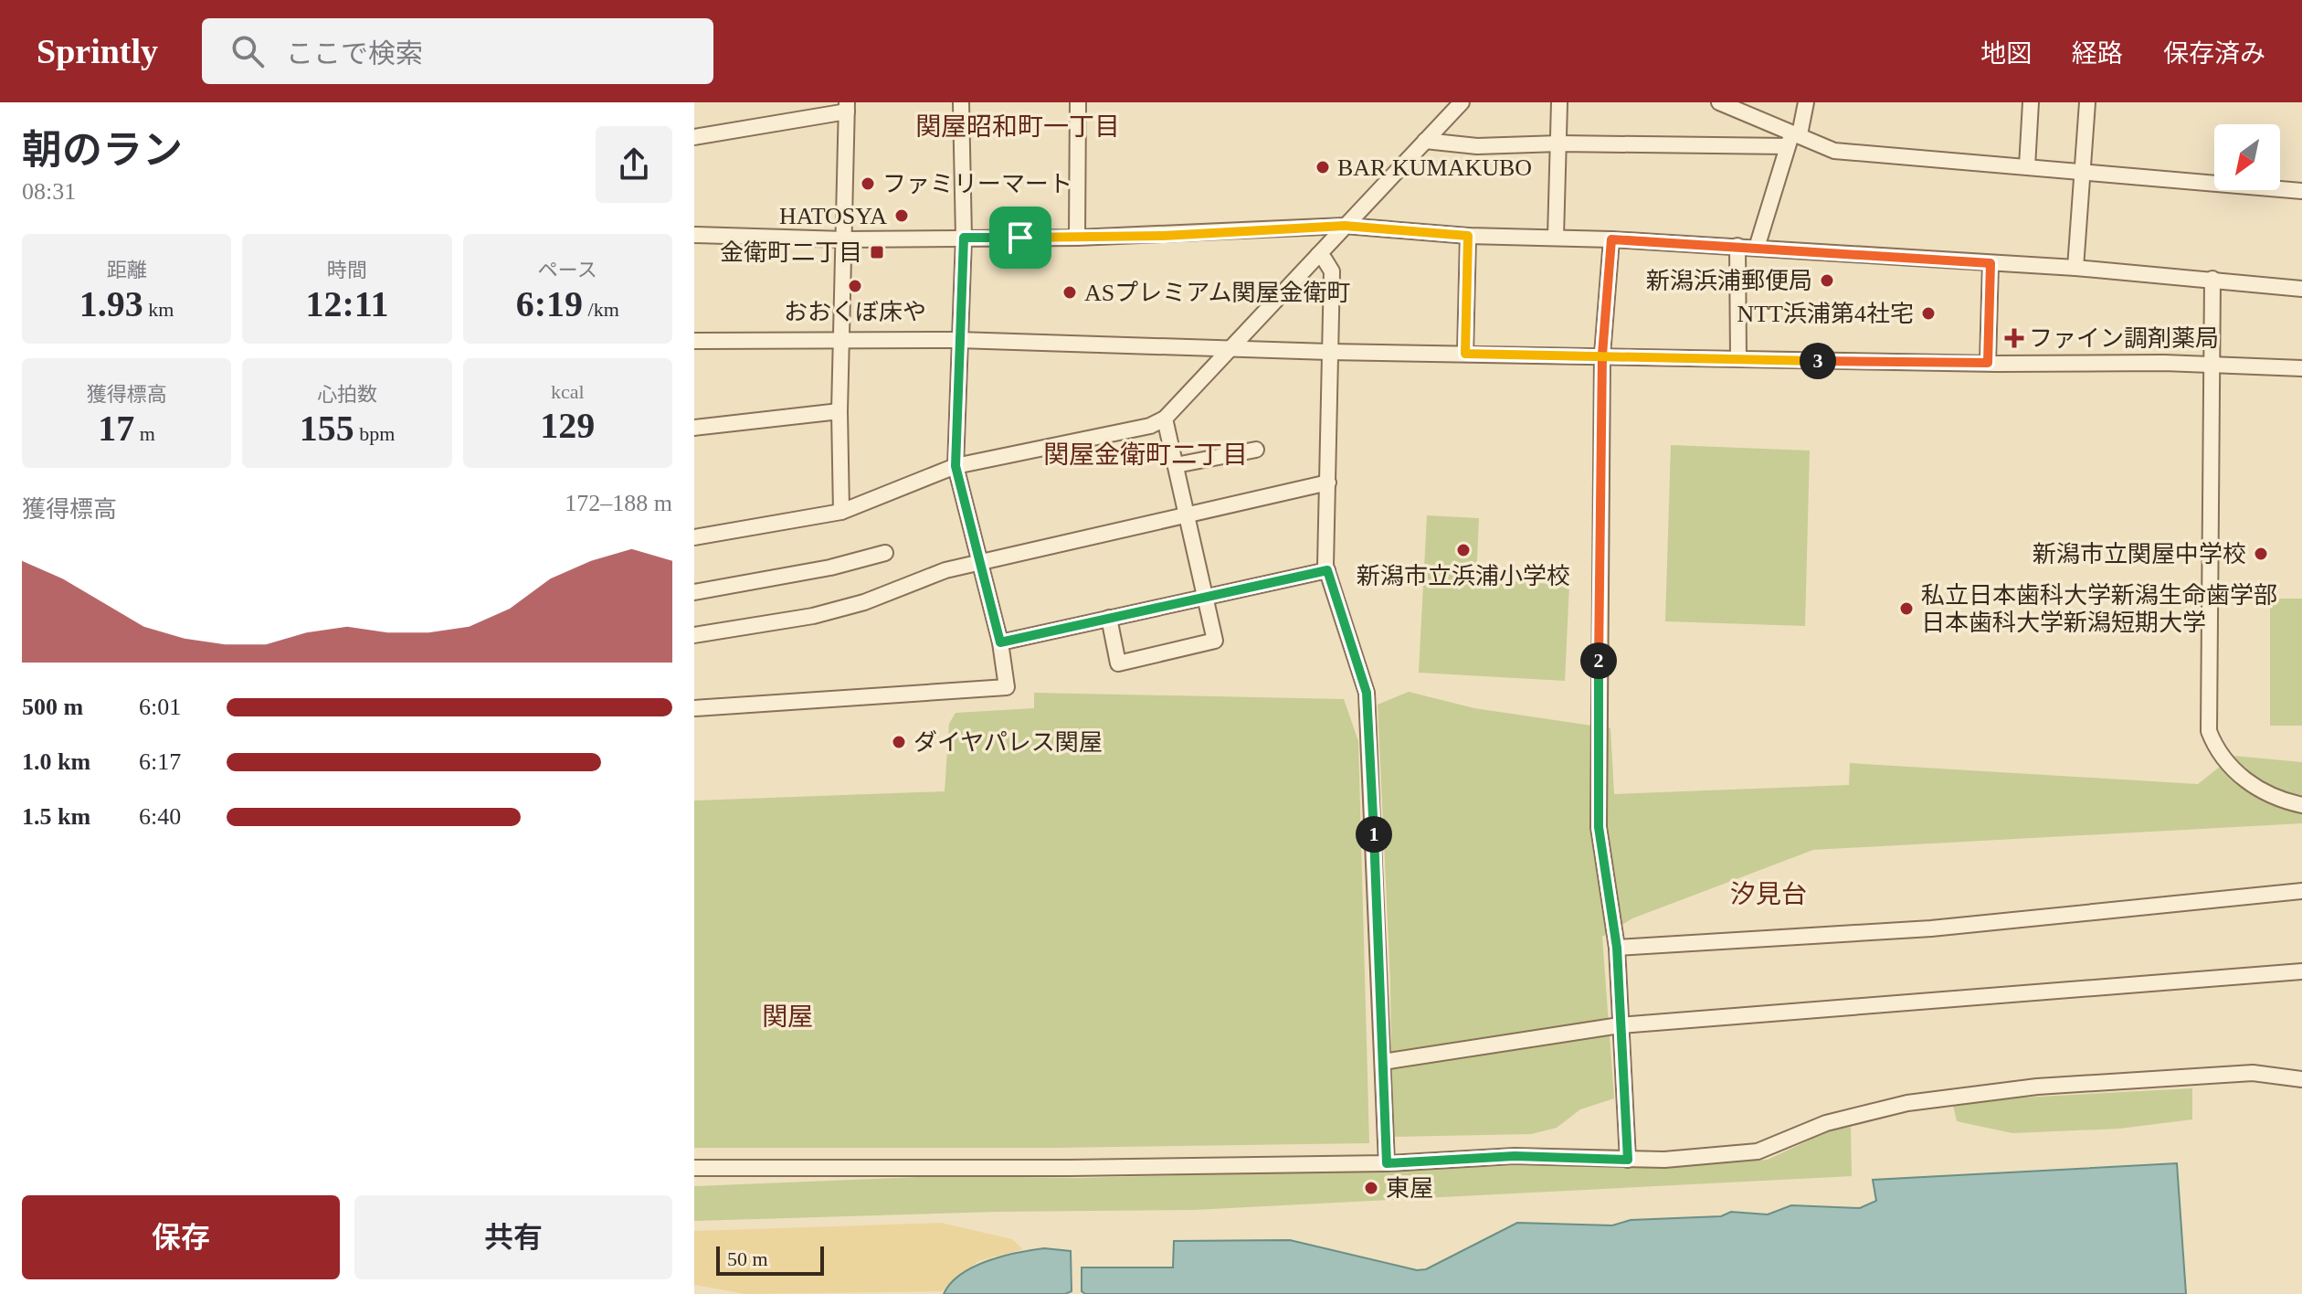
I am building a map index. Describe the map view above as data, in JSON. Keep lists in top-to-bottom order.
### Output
{
  "districts": [
    "関屋昭和町一丁目",
    "関屋金衛町二丁目",
    "汐見台",
    "関屋"
  ],
  "places": {
    "other": [
      "BAR KUMAKUBO",
      "ファミリーマート",
      "HATOSYA",
      "新潟浜浦郵便局",
      "おおくぼ床や",
      "ASプレミアム関屋金衛町",
      "NTT浜浦第4社宅",
      "新潟市立浜浦小学校",
      "新潟市立関屋中学校",
      "私立日本歯科大学新潟生命歯学部 日本歯科大学新潟短期大学",
      "ダイヤパレス関屋",
      "東屋"
    ],
    "transit": ["金衛町二丁目"],
    "health": ["ファイン調剤薬局"]
  },
  "scale_bar": "50 m",
  "north": "bottom left",
  "page": {
    "header": "Sprintly",
    "search": "ここで検索",
    "nav": ["地図", "経路", "保存済み"],
    "heading": ["朝のラン", "08:31"],
    "stats": [
      ["距離", "1.93 km"],
      ["時間", "12:11"],
      ["ペース", "6:19 /km"],
      ["獲得標高", "17 m"],
      ["心拍数", "155 bpm"],
      ["kcal", "129"]
    ],
    "pins": ["3", "2", "1"],
    "chart": ["獲得標高", "172–188 m"],
    "list": [
      {
        "name": "500 m",
        "note": "6:01"
      },
      {
        "name": "1.0 km",
        "note": "6:17"
      },
      {
        "name": "1.5 km",
        "note": "6:40"
      }
    ],
    "buttons": ["保存", "共有"],
    "scale": "50 m"
  }
}
